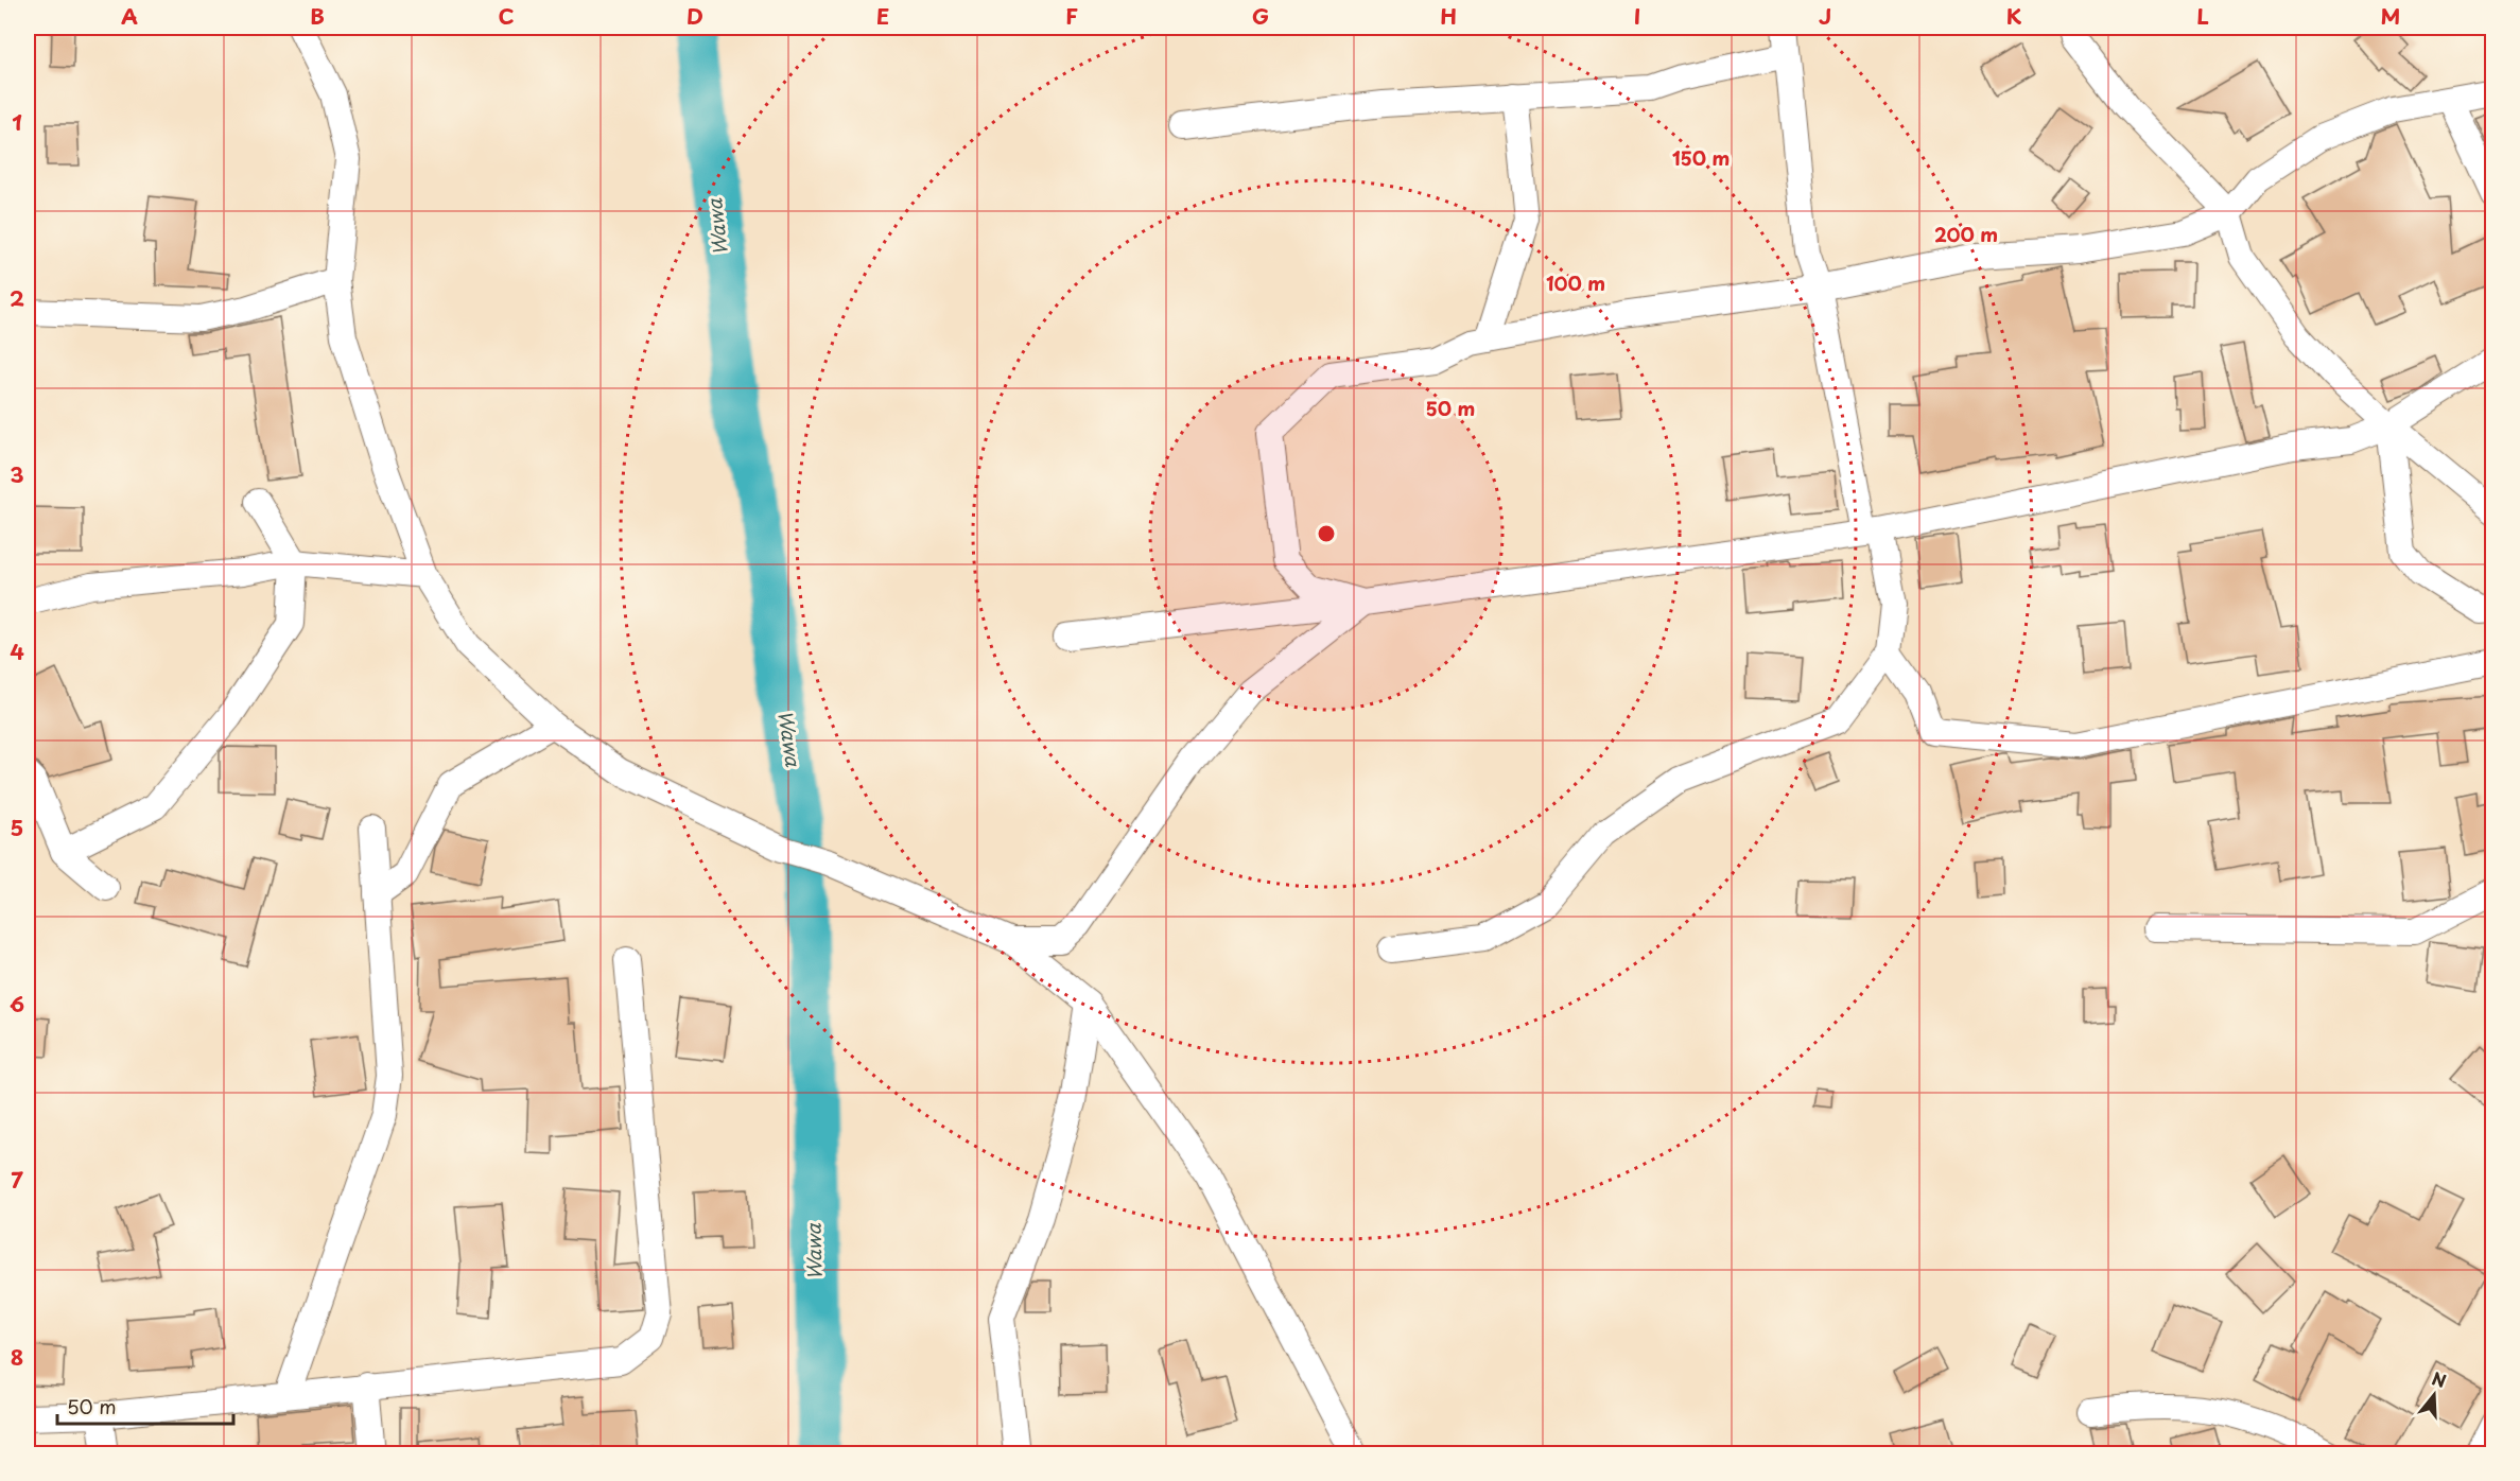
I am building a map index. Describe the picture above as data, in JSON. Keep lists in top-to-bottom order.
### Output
{
  "water": ["Wawa"],
  "scale_bar": "50 m",
  "north": "top",
  "grid": {
    "columns": [
      "A",
      "B",
      "C",
      "D",
      "E",
      "F",
      "G",
      "H",
      "I",
      "J",
      "K",
      "L",
      "M"
    ],
    "rows": [
      "1",
      "2",
      "3",
      "4",
      "5",
      "6",
      "7",
      "8"
    ]
  },
  "rings": [
    "150 m",
    "200 m",
    "100 m",
    "50 m"
  ]
}
